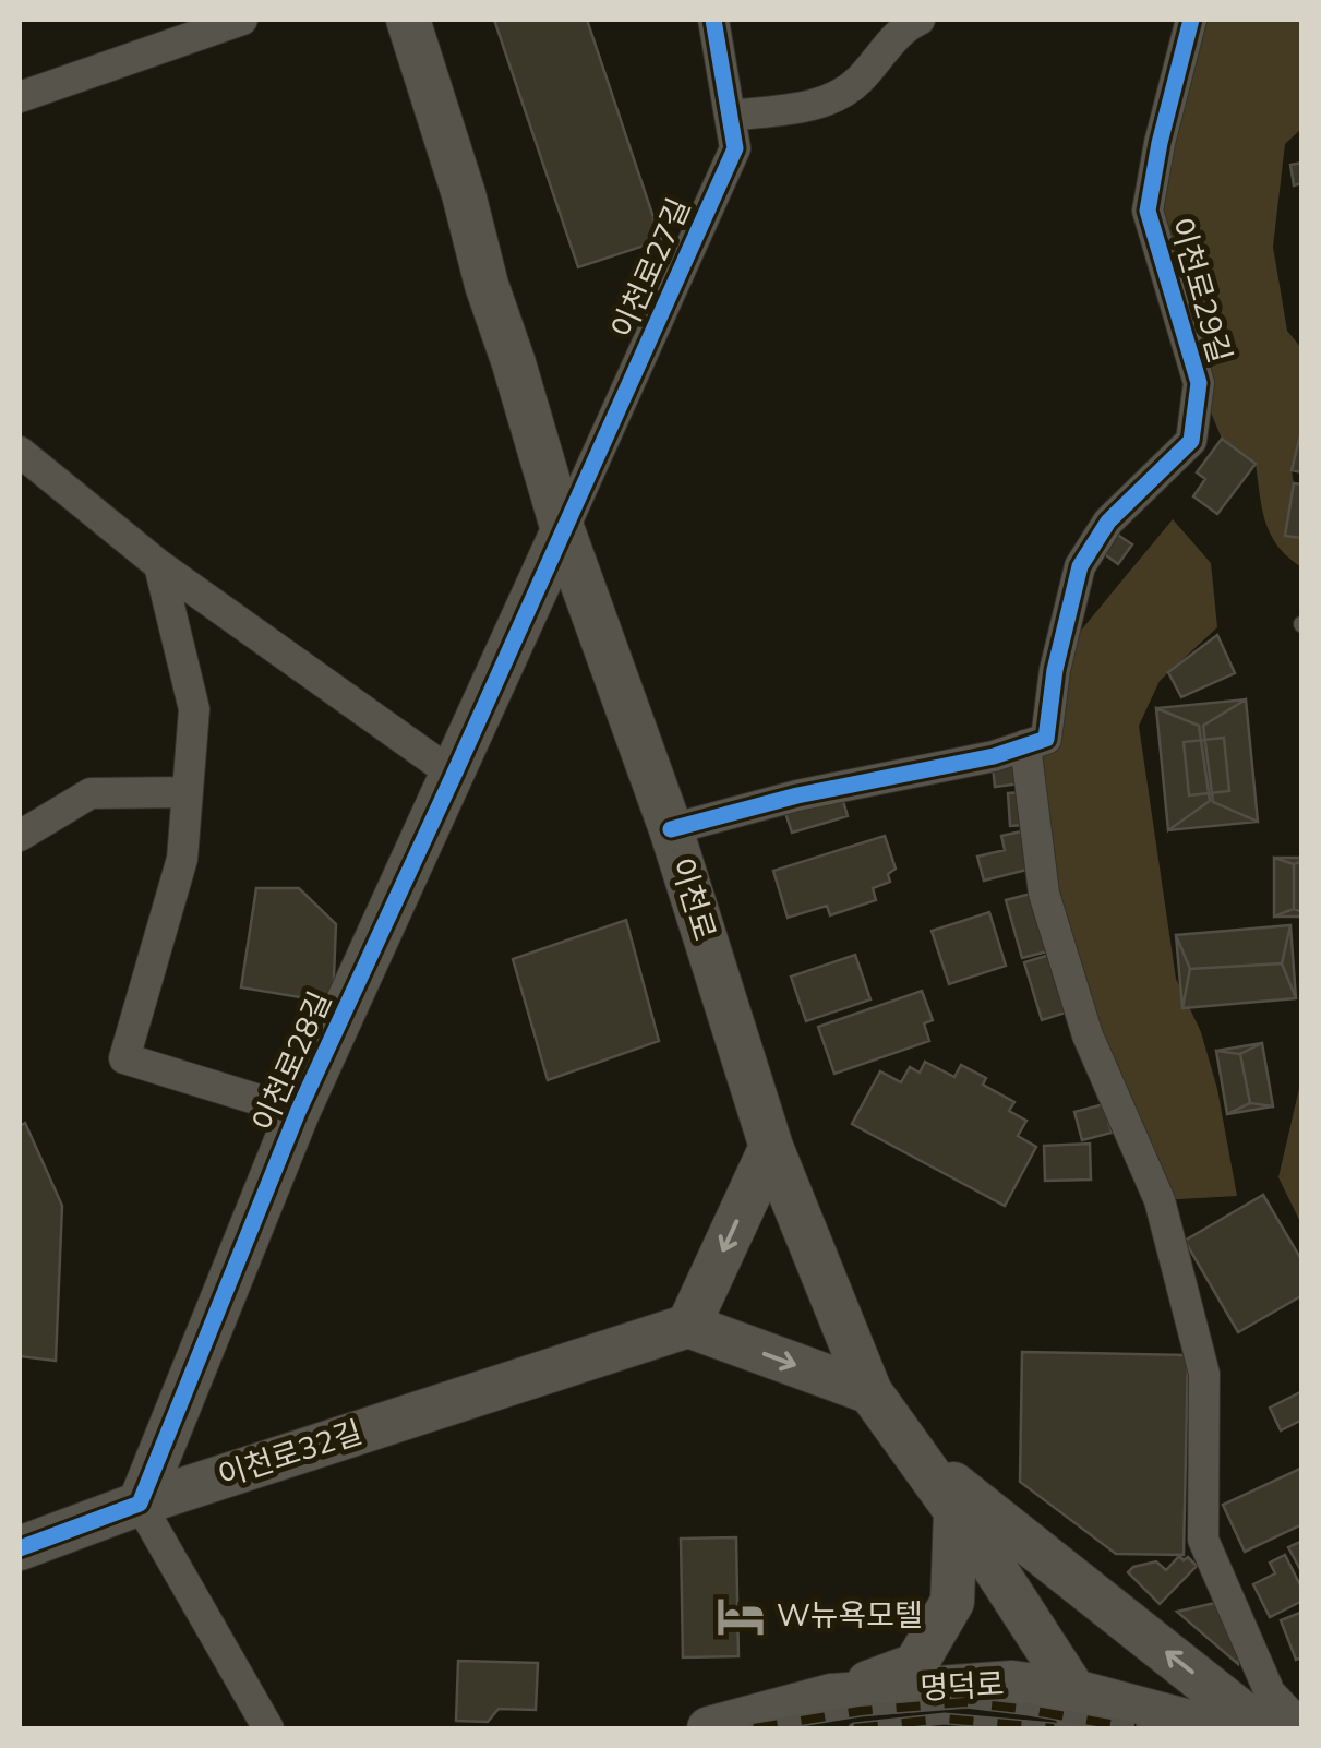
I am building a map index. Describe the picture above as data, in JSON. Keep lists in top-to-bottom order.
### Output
{
  "streets": {
    "main road": [
      "이천로",
      "이천로28길",
      "이천로32길",
      "명덕로"
    ],
    "street": ["이천로27길", "이천로29길"]
  },
  "crossings": [
    ["이천로27길", "이천로"],
    ["이천로27길", "이천로28길"],
    ["이천로", "이천로28길"],
    ["이천로", "명덕로"],
    ["이천로28길", "이천로32길"]
  ],
  "places": {
    "hotel": ["W뉴욕모텔"]
  }
}
